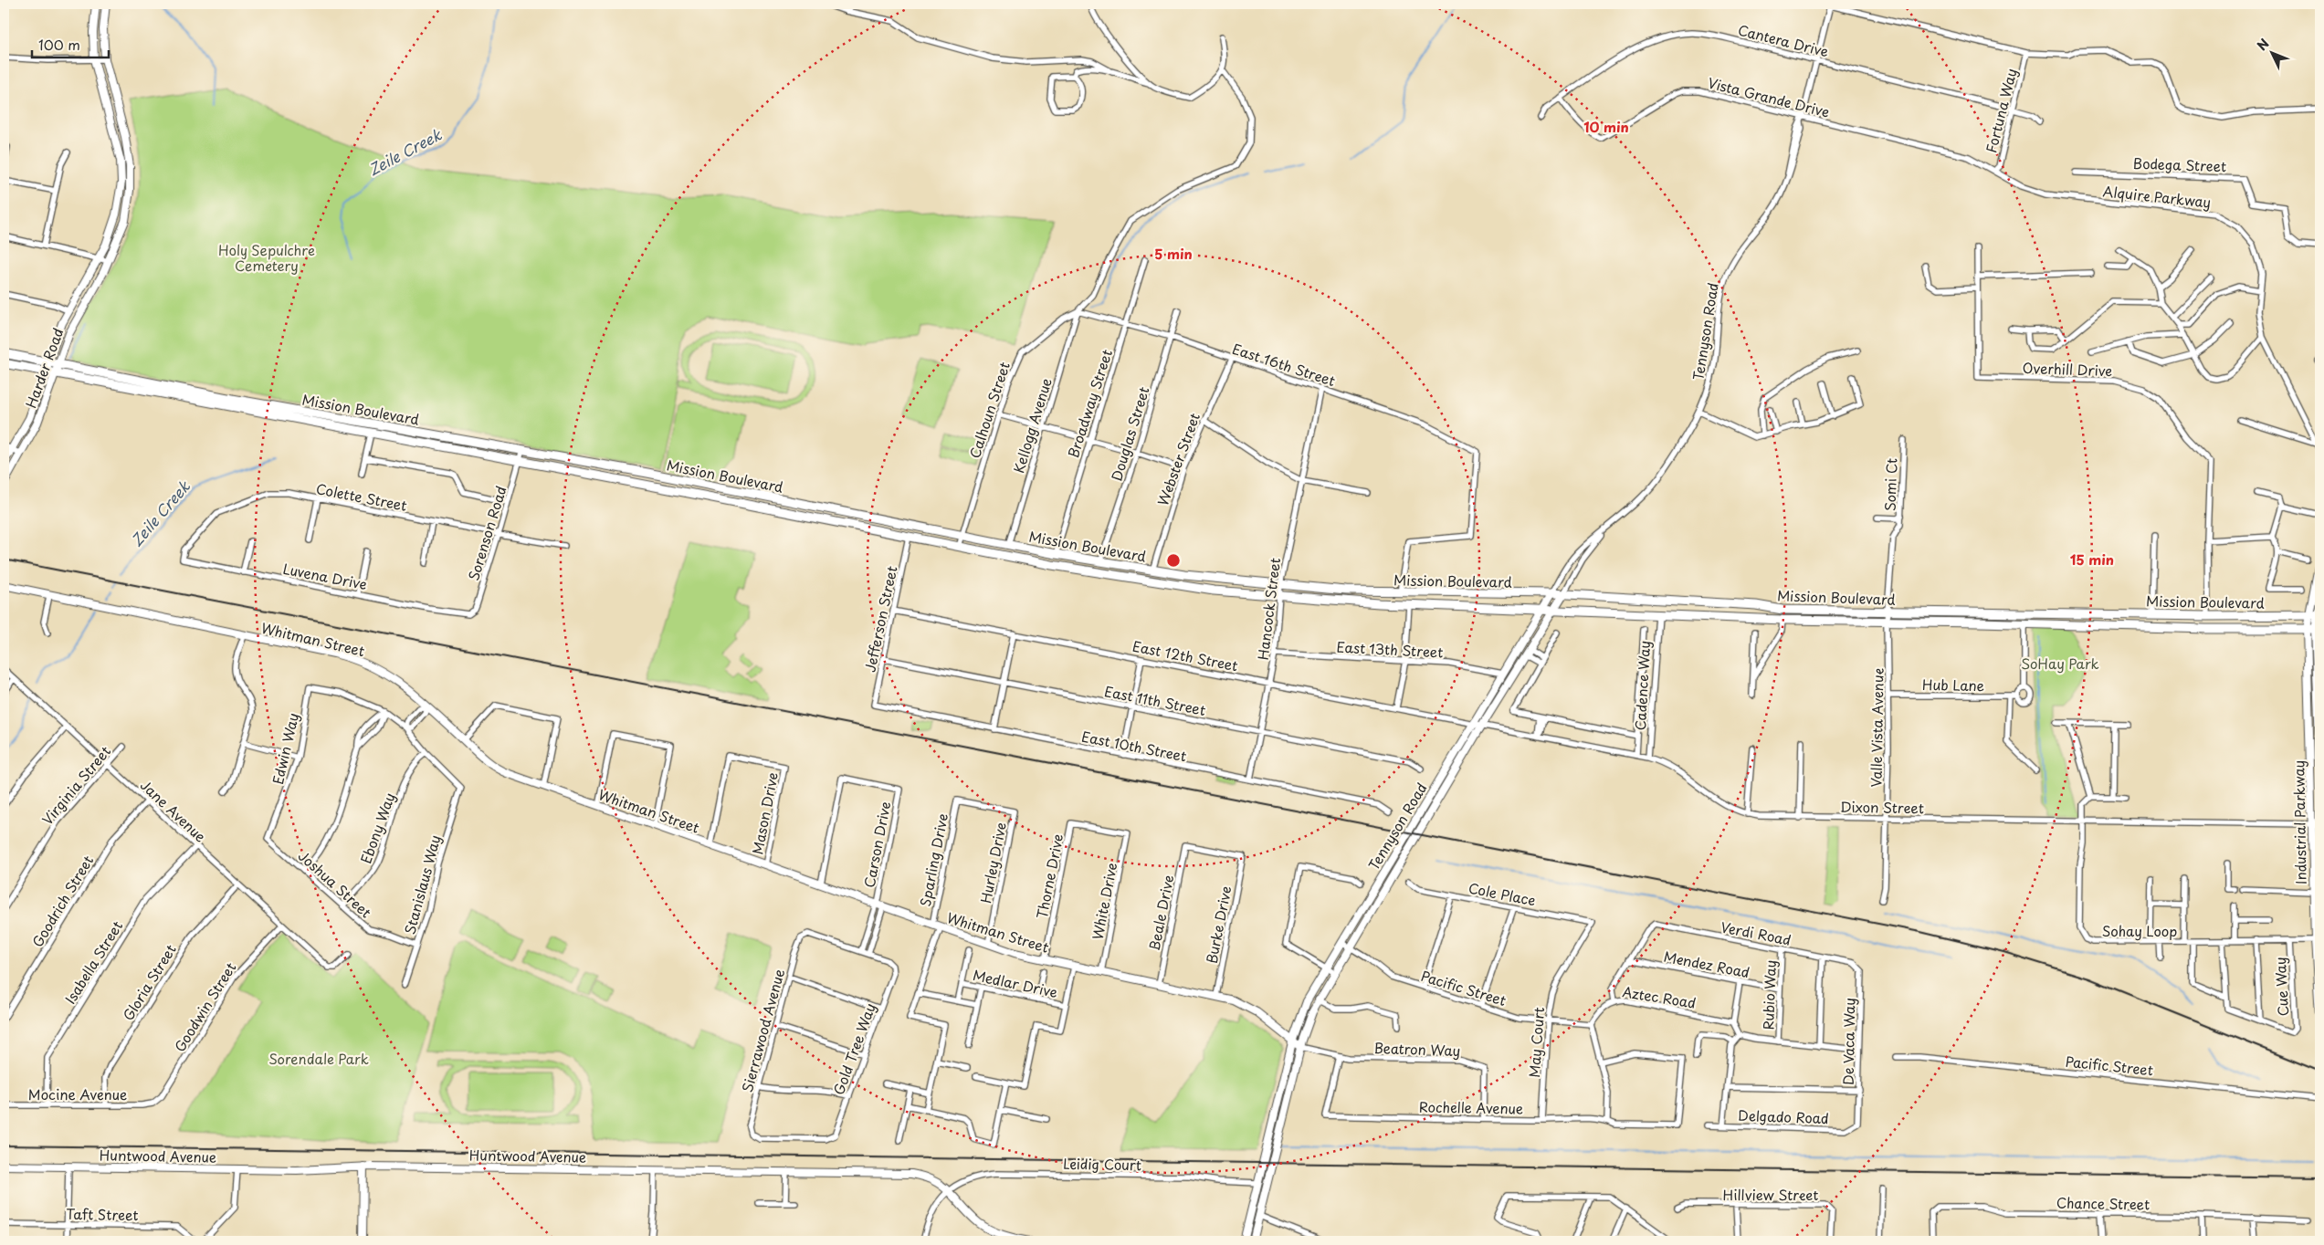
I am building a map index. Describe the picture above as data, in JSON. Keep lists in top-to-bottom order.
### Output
{
  "streets": {
    "main road": ["Mission Boulevard"],
    "street": [
      "Cantera Drive",
      "Vista Grande Drive",
      "Fortuna Way",
      "Bodega Street",
      "Alquire Parkway",
      "Tennyson Road",
      "East 16th Street",
      "Harder Road",
      "Overhill Drive",
      "Broadway Street",
      "Calhoun Street",
      "Kellogg Avenue",
      "Douglas Street",
      "Webster Street",
      "Somi Ct",
      "Colette Street",
      "Sorenson Road",
      "Luvena Drive",
      "Hancock Street",
      "Jefferson Street",
      "Whitman Street",
      "East 13th Street",
      "East 12th Street",
      "Hub Lane",
      "Cadence Way",
      "East 11th Street",
      "Valle Vista Avenue",
      "East 10th Street",
      "Edwin Way",
      "Virginia Street",
      "Dixon Street",
      "Jane Avenue",
      "Mason Drive",
      "Industrial Parkway",
      "Ebony Way",
      "Carson Drive",
      "Sparling Drive",
      "Hurley Drive",
      "Thorne Drive",
      "Joshua Street",
      "Stanislaus Way",
      "Cole Place",
      "Goodrich Street",
      "White Drive",
      "Beale Drive",
      "Burke Drive",
      "Sohay Loop",
      "Verdi Road",
      "Isabella Street",
      "Mendez Road",
      "Gloria Street",
      "Medlar Drive",
      "Cue Way",
      "Pacific Street",
      "Rubio Way",
      "Aztec Road",
      "Goodwin Street",
      "Sierrawood Avenue",
      "De Vaca Way",
      "May Court",
      "Gold Tree Way",
      "Beatron Way",
      "Mocine Avenue",
      "Rochelle Avenue",
      "Delgado Road",
      "Huntwood Avenue",
      "Leidig Court",
      "Hillview Street",
      "Chance Street",
      "Taft Street"
    ]
  },
  "crossings": [
    ["Cantera Drive", "Vista Grande Drive"],
    ["Cantera Drive", "Fortuna Way"],
    ["Cantera Drive", "Tennyson Road"],
    ["Vista Grande Drive", "Fortuna Way"],
    ["Vista Grande Drive", "Alquire Parkway"],
    ["Vista Grande Drive", "Tennyson Road"],
    ["Fortuna Way", "Alquire Parkway"],
    ["Tennyson Road", "Mission Boulevard"],
    ["Tennyson Road", "Whitman Street"],
    ["Tennyson Road", "East 13th Street"],
    ["Tennyson Road", "East 12th Street"],
    ["Tennyson Road", "Dixon Street"],
    ["Tennyson Road", "Pacific Street"],
    ["Tennyson Road", "Beatron Way"],
    ["Tennyson Road", "Leidig Court"],
    ["East 16th Street", "Broadway Street"],
    ["East 16th Street", "Mission Boulevard"],
    ["East 16th Street", "Calhoun Street"],
    ["East 16th Street", "Kellogg Avenue"],
    ["East 16th Street", "Douglas Street"],
    ["East 16th Street", "Webster Street"],
    ["East 16th Street", "Hancock Street"],
    ["Harder Road", "Mission Boulevard"],
    ["Overhill Drive", "Mission Boulevard"],
    ["Broadway Street", "Mission Boulevard"],
    ["Mission Boulevard", "Calhoun Street"],
    ["Mission Boulevard", "Kellogg Avenue"],
    ["Mission Boulevard", "Douglas Street"],
    ["Mission Boulevard", "Webster Street"],
    ["Mission Boulevard", "Somi Ct"],
    ["Mission Boulevard", "Sorenson Road"],
    ["Mission Boulevard", "Hancock Street"],
    ["Mission Boulevard", "Jefferson Street"],
    ["Mission Boulevard", "Hub Lane"],
    ["Mission Boulevard", "Cadence Way"],
    ["Mission Boulevard", "Valle Vista Avenue"],
    ["Mission Boulevard", "Industrial Parkway"],
    ["Calhoun Street", "Kellogg Avenue"],
    ["Somi Ct", "Valle Vista Avenue"],
    ["Colette Street", "Sorenson Road"],
    ["Colette Street", "Luvena Drive"],
    ["Sorenson Road", "Luvena Drive"],
    ["Hancock Street", "East 13th Street"],
    ["Hancock Street", "East 12th Street"],
    ["Hancock Street", "East 11th Street"],
    ["Hancock Street", "East 10th Street"],
    ["Jefferson Street", "East 12th Street"],
    ["Jefferson Street", "East 11th Street"],
    ["Jefferson Street", "East 10th Street"],
    ["Whitman Street", "Mason Drive"],
    ["Whitman Street", "Carson Drive"],
    ["Whitman Street", "Sparling Drive"],
    ["Whitman Street", "Hurley Drive"],
    ["Whitman Street", "Thorne Drive"],
    ["Whitman Street", "White Drive"],
    ["Whitman Street", "Beale Drive"],
    ["Whitman Street", "Burke Drive"],
    ["Whitman Street", "Beatron Way"],
    ["East 12th Street", "Dixon Street"],
    ["Hub Lane", "Valle Vista Avenue"],
    ["Cadence Way", "Dixon Street"],
    ["Valle Vista Avenue", "Dixon Street"],
    ["Edwin Way", "Joshua Street"],
    ["Virginia Street", "Jane Avenue"],
    ["Dixon Street", "Industrial Parkway"],
    ["Dixon Street", "Sohay Loop"],
    ["Jane Avenue", "Goodrich Street"],
    ["Jane Avenue", "Isabella Street"],
    ["Jane Avenue", "Gloria Street"],
    ["Jane Avenue", "Goodwin Street"],
    ["Industrial Parkway", "Sohay Loop"],
    ["Ebony Way", "Joshua Street"],
    ["Ebony Way", "Stanislaus Way"],
    ["Carson Drive", "Sierrawood Avenue"],
    ["Carson Drive", "Gold Tree Way"],
    ["Sparling Drive", "Hurley Drive"],
    ["Thorne Drive", "White Drive"],
    ["Joshua Street", "Stanislaus Way"],
    ["Cole Place", "May Court"],
    ["Beale Drive", "Burke Drive"],
    ["Sohay Loop", "Cue Way"],
    ["Verdi Road", "Mendez Road"],
    ["Verdi Road", "Rubio Way"],
    ["Verdi Road", "De Vaca Way"],
    ["Isabella Street", "Mocine Avenue"],
    ["Mendez Road", "Rubio Way"],
    ["Gloria Street", "Mocine Avenue"],
    ["Pacific Street", "Aztec Road"],
    ["Pacific Street", "May Court"],
    ["Goodwin Street", "Mocine Avenue"],
    ["Sierrawood Avenue", "Gold Tree Way"],
    ["De Vaca Way", "Delgado Road"],
    ["May Court", "Rochelle Avenue"],
    ["Beatron Way", "Rochelle Avenue"],
    ["Huntwood Avenue", "Leidig Court"]
  ],
  "water": ["Zeile Creek"],
  "parks": ["Holy Sepulchre Cemetery", "SoHay Park", "Sorendale Park"],
  "scale_bar": "100 m",
  "north": "top left",
  "rings": ["10 min", "5 min", "15 min"]
}
